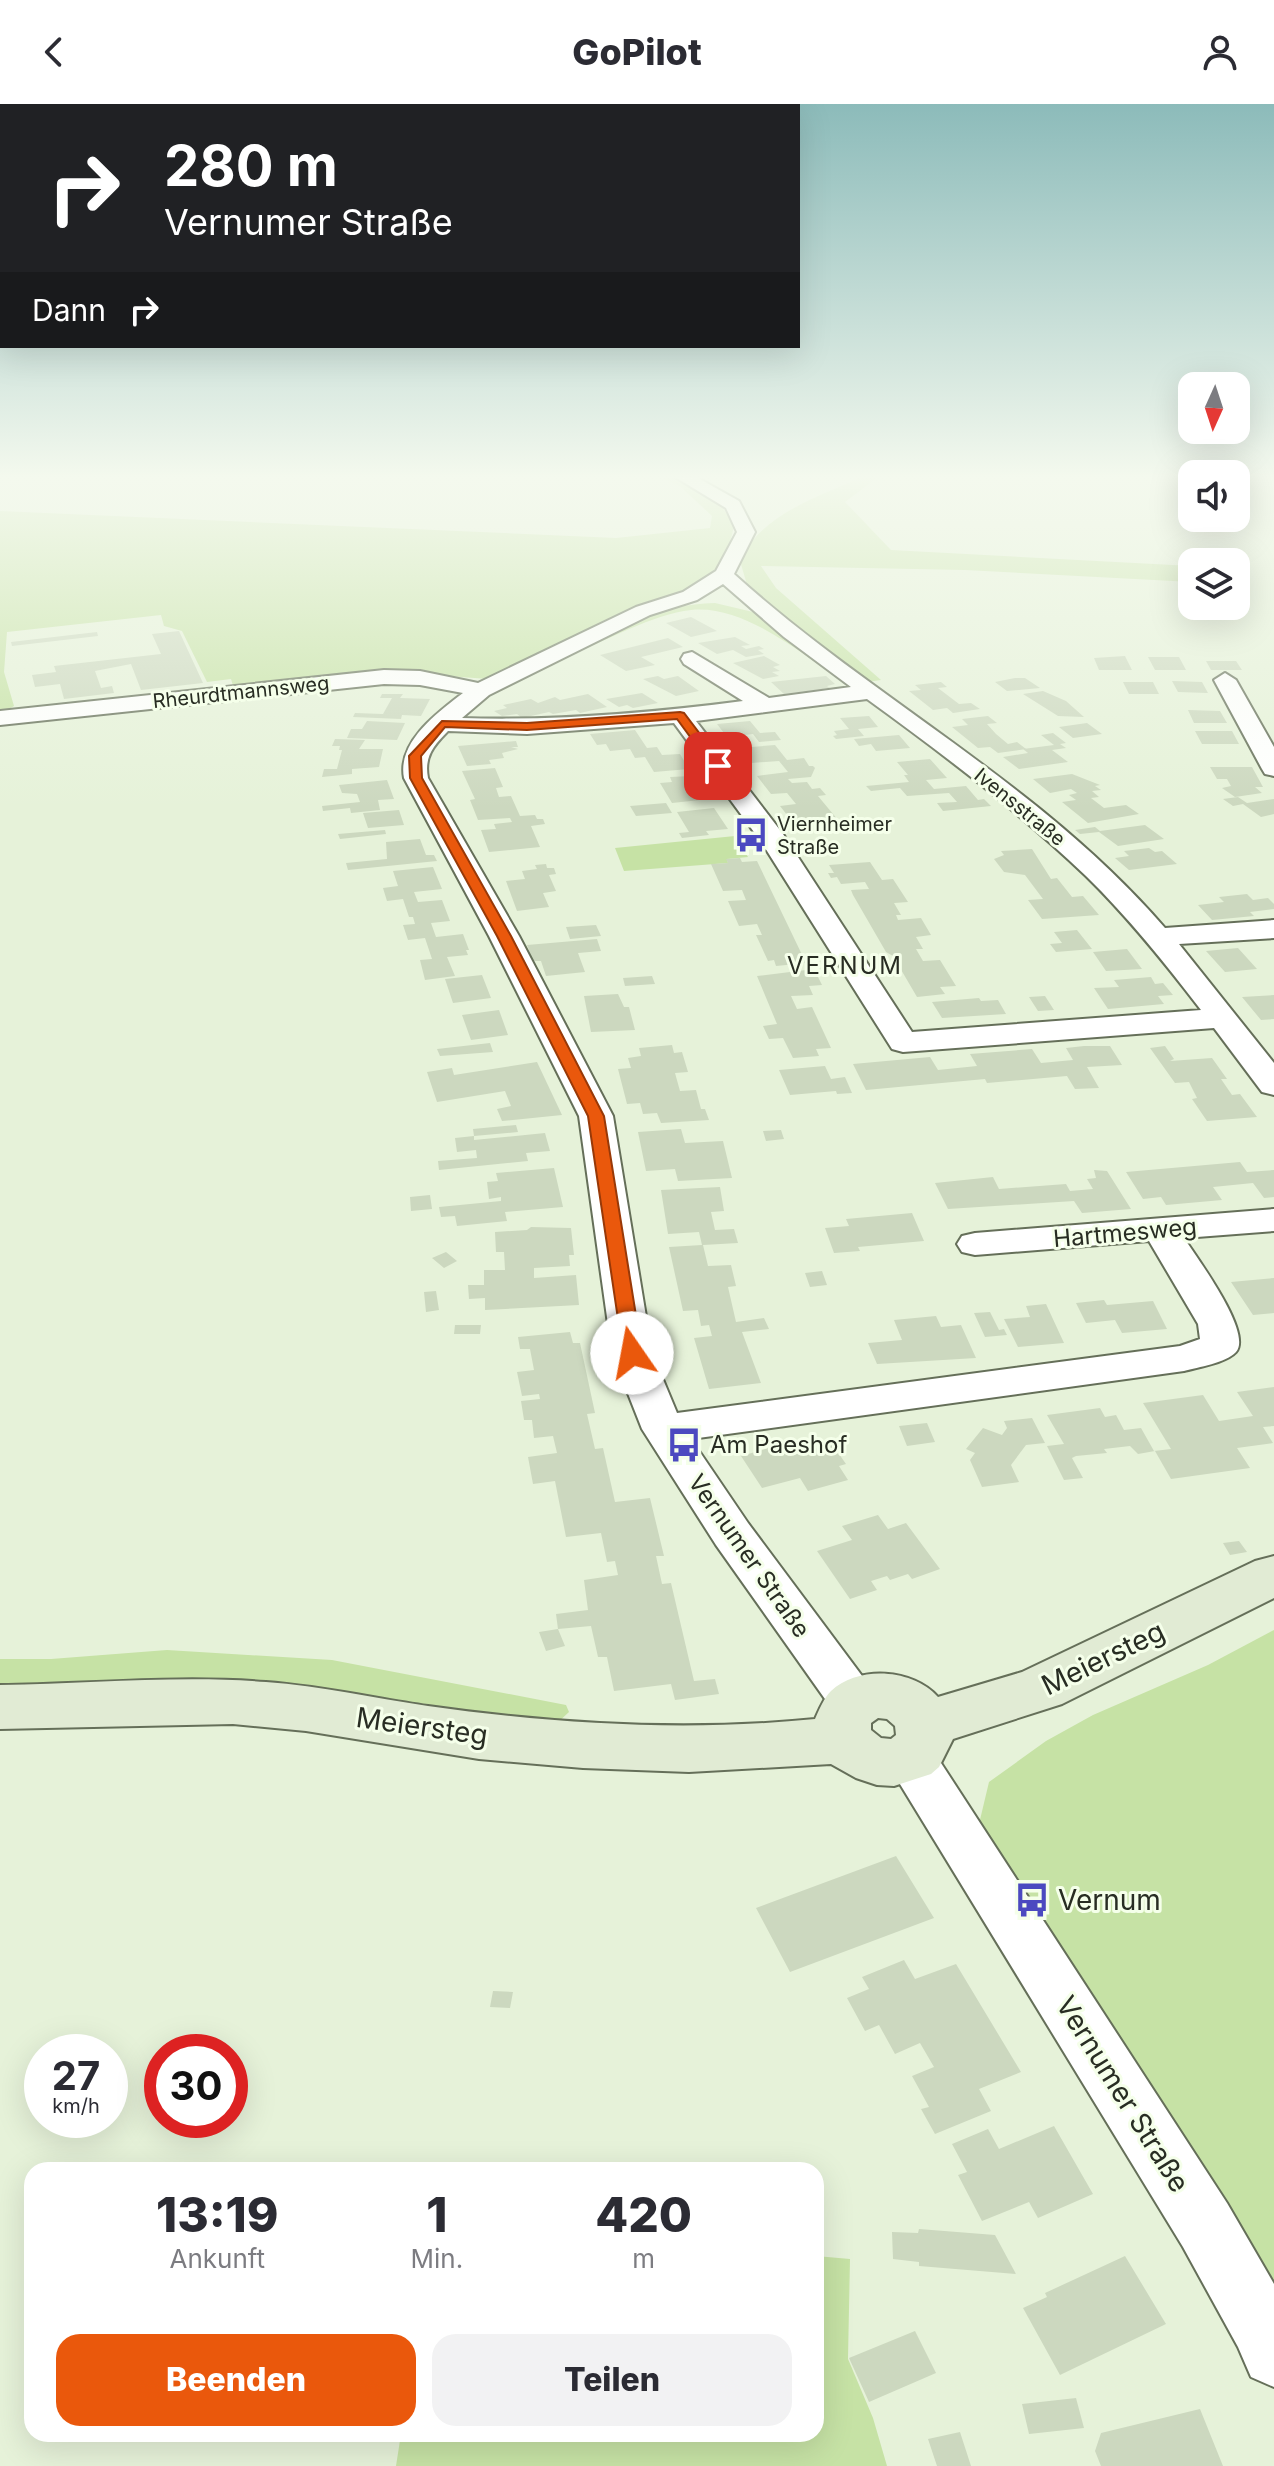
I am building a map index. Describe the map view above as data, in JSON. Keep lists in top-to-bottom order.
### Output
{
  "streets": {
    "street": [
      "Rheurdtmannsweg",
      "Ivensstraße",
      "Hartmesweg",
      "Vernumer Straße",
      "Meiersteg"
    ]
  },
  "crossings": [
    ["Rheurdtmannsweg", "Vernumer Straße"],
    ["Vernumer Straße", "Meiersteg"]
  ],
  "districts": ["VERNUM"],
  "places": {
    "bus stop": ["Viernheimer Straße", "Am Paeshof", "Vernum"]
  },
  "north": "bottom",
  "page": {
    "header": "GoPilot",
    "turn": ["280 m", "Vernumer Straße"],
    "then": "Dann",
    "speed": "27 km/h",
    "limit": "30",
    "eta": [
      "13:19",
      "Ankunft",
      "1",
      "Min.",
      "420",
      "m"
    ],
    "buttons": ["Beenden", "Teilen"]
  }
}
